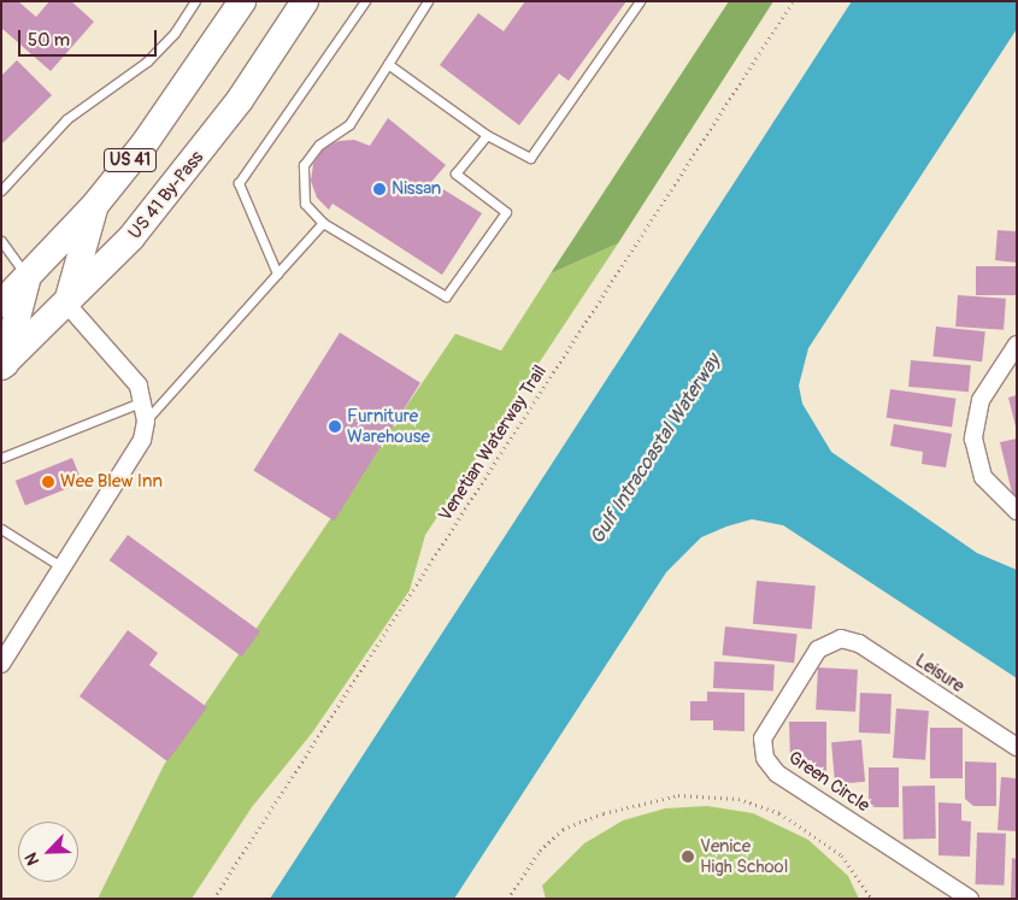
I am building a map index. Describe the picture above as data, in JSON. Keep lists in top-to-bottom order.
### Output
{
  "streets": {
    "main road": ["US 41", "US 41 By-Pass"],
    "street": ["Leisure", "Green Circle"],
    "path": ["Venetian Waterway Trail"]
  },
  "crossings": [
    ["Leisure", "Green Circle"]
  ],
  "water": ["Gulf Intracoastal Waterway"],
  "places": [
    "Nissan",
    "Furniture Warehouse",
    "Wee Blew Inn",
    "Venice High School"
  ],
  "scale_bar": "50 m",
  "north": "bottom left"
}
